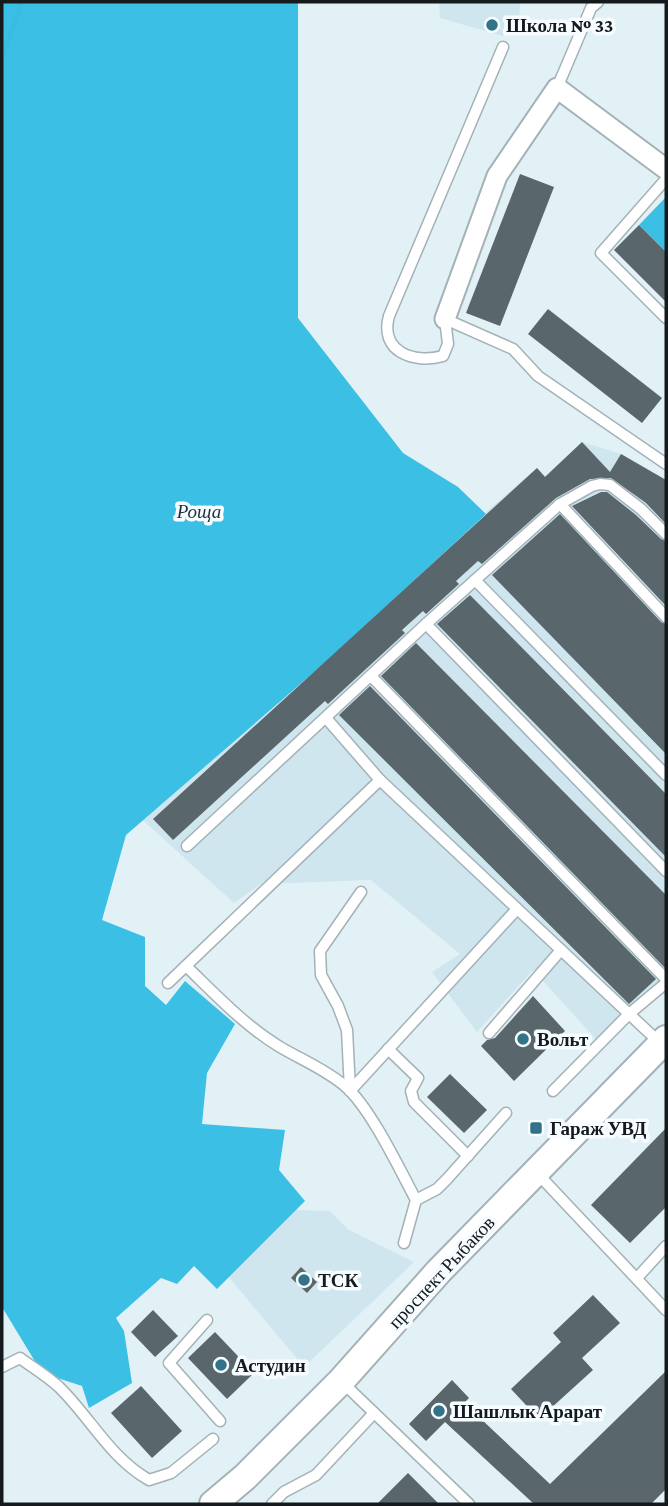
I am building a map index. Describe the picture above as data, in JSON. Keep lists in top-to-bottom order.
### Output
{
  "streets": {
    "main road": ["проспект Рыбаков"]
  },
  "parks": ["Роща"],
  "places": {
    "other": [
      "Школа № 33",
      "Вольт",
      "ТСК",
      "Астудин",
      "Шашлык Арарат"
    ],
    "transit": ["Гараж УВД"]
  }
}
